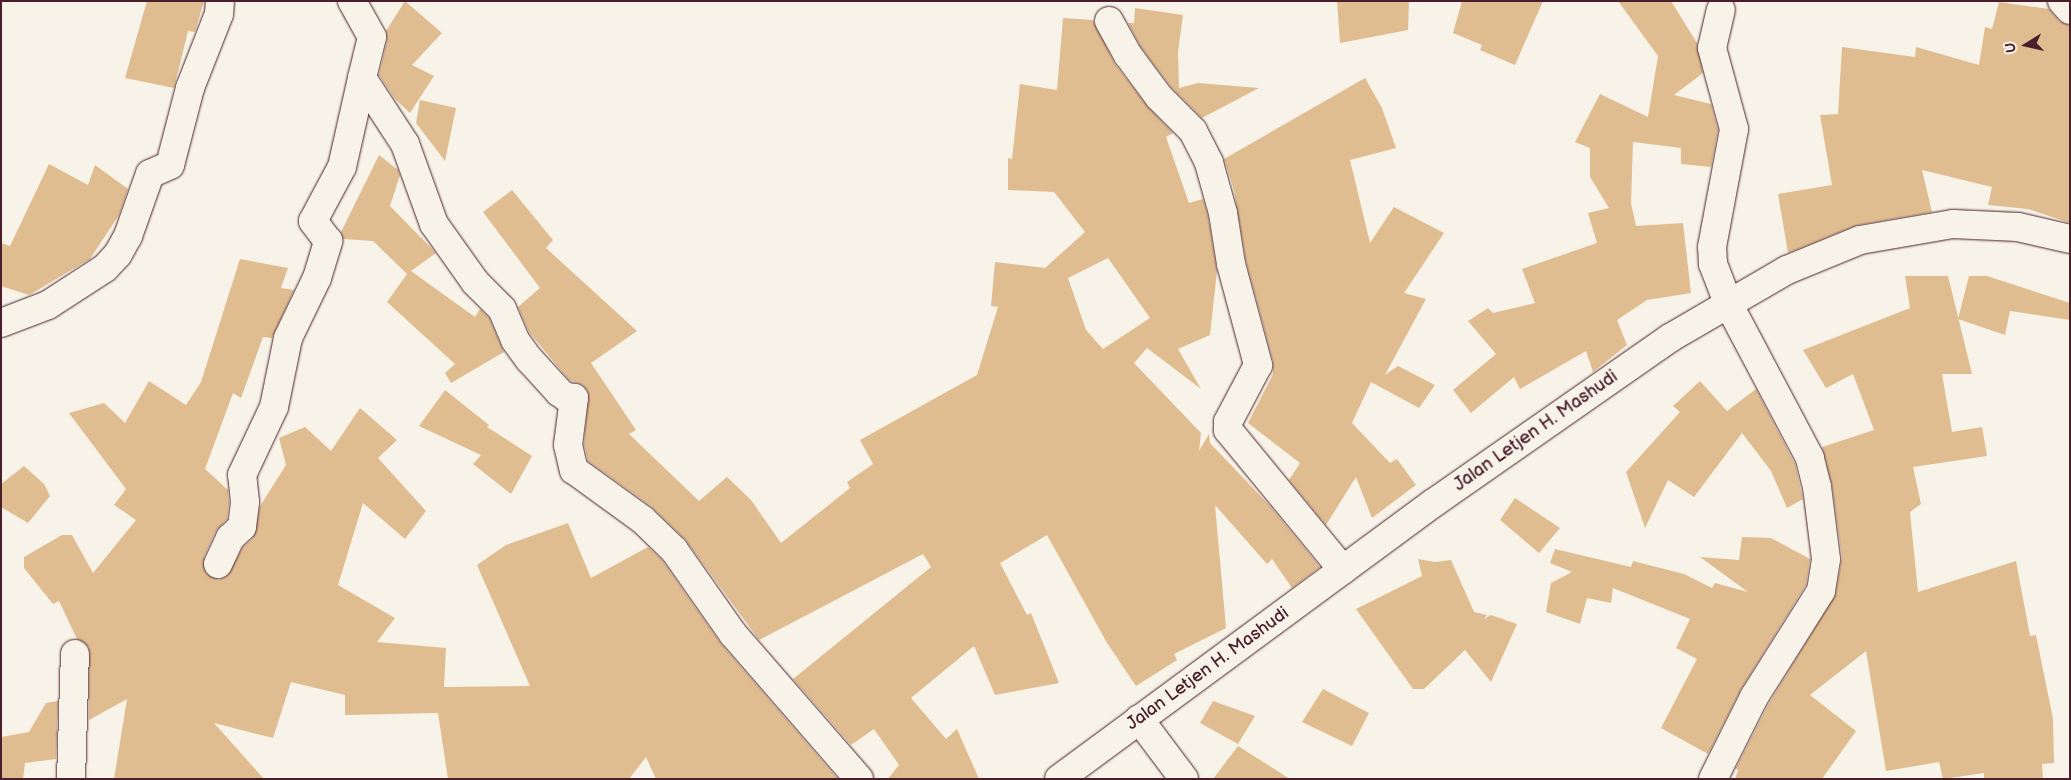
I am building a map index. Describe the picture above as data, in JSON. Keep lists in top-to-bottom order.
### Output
{
  "streets": {
    "street": ["Jalan Letjen H. Mashudi"]
  },
  "north": "left"
}
